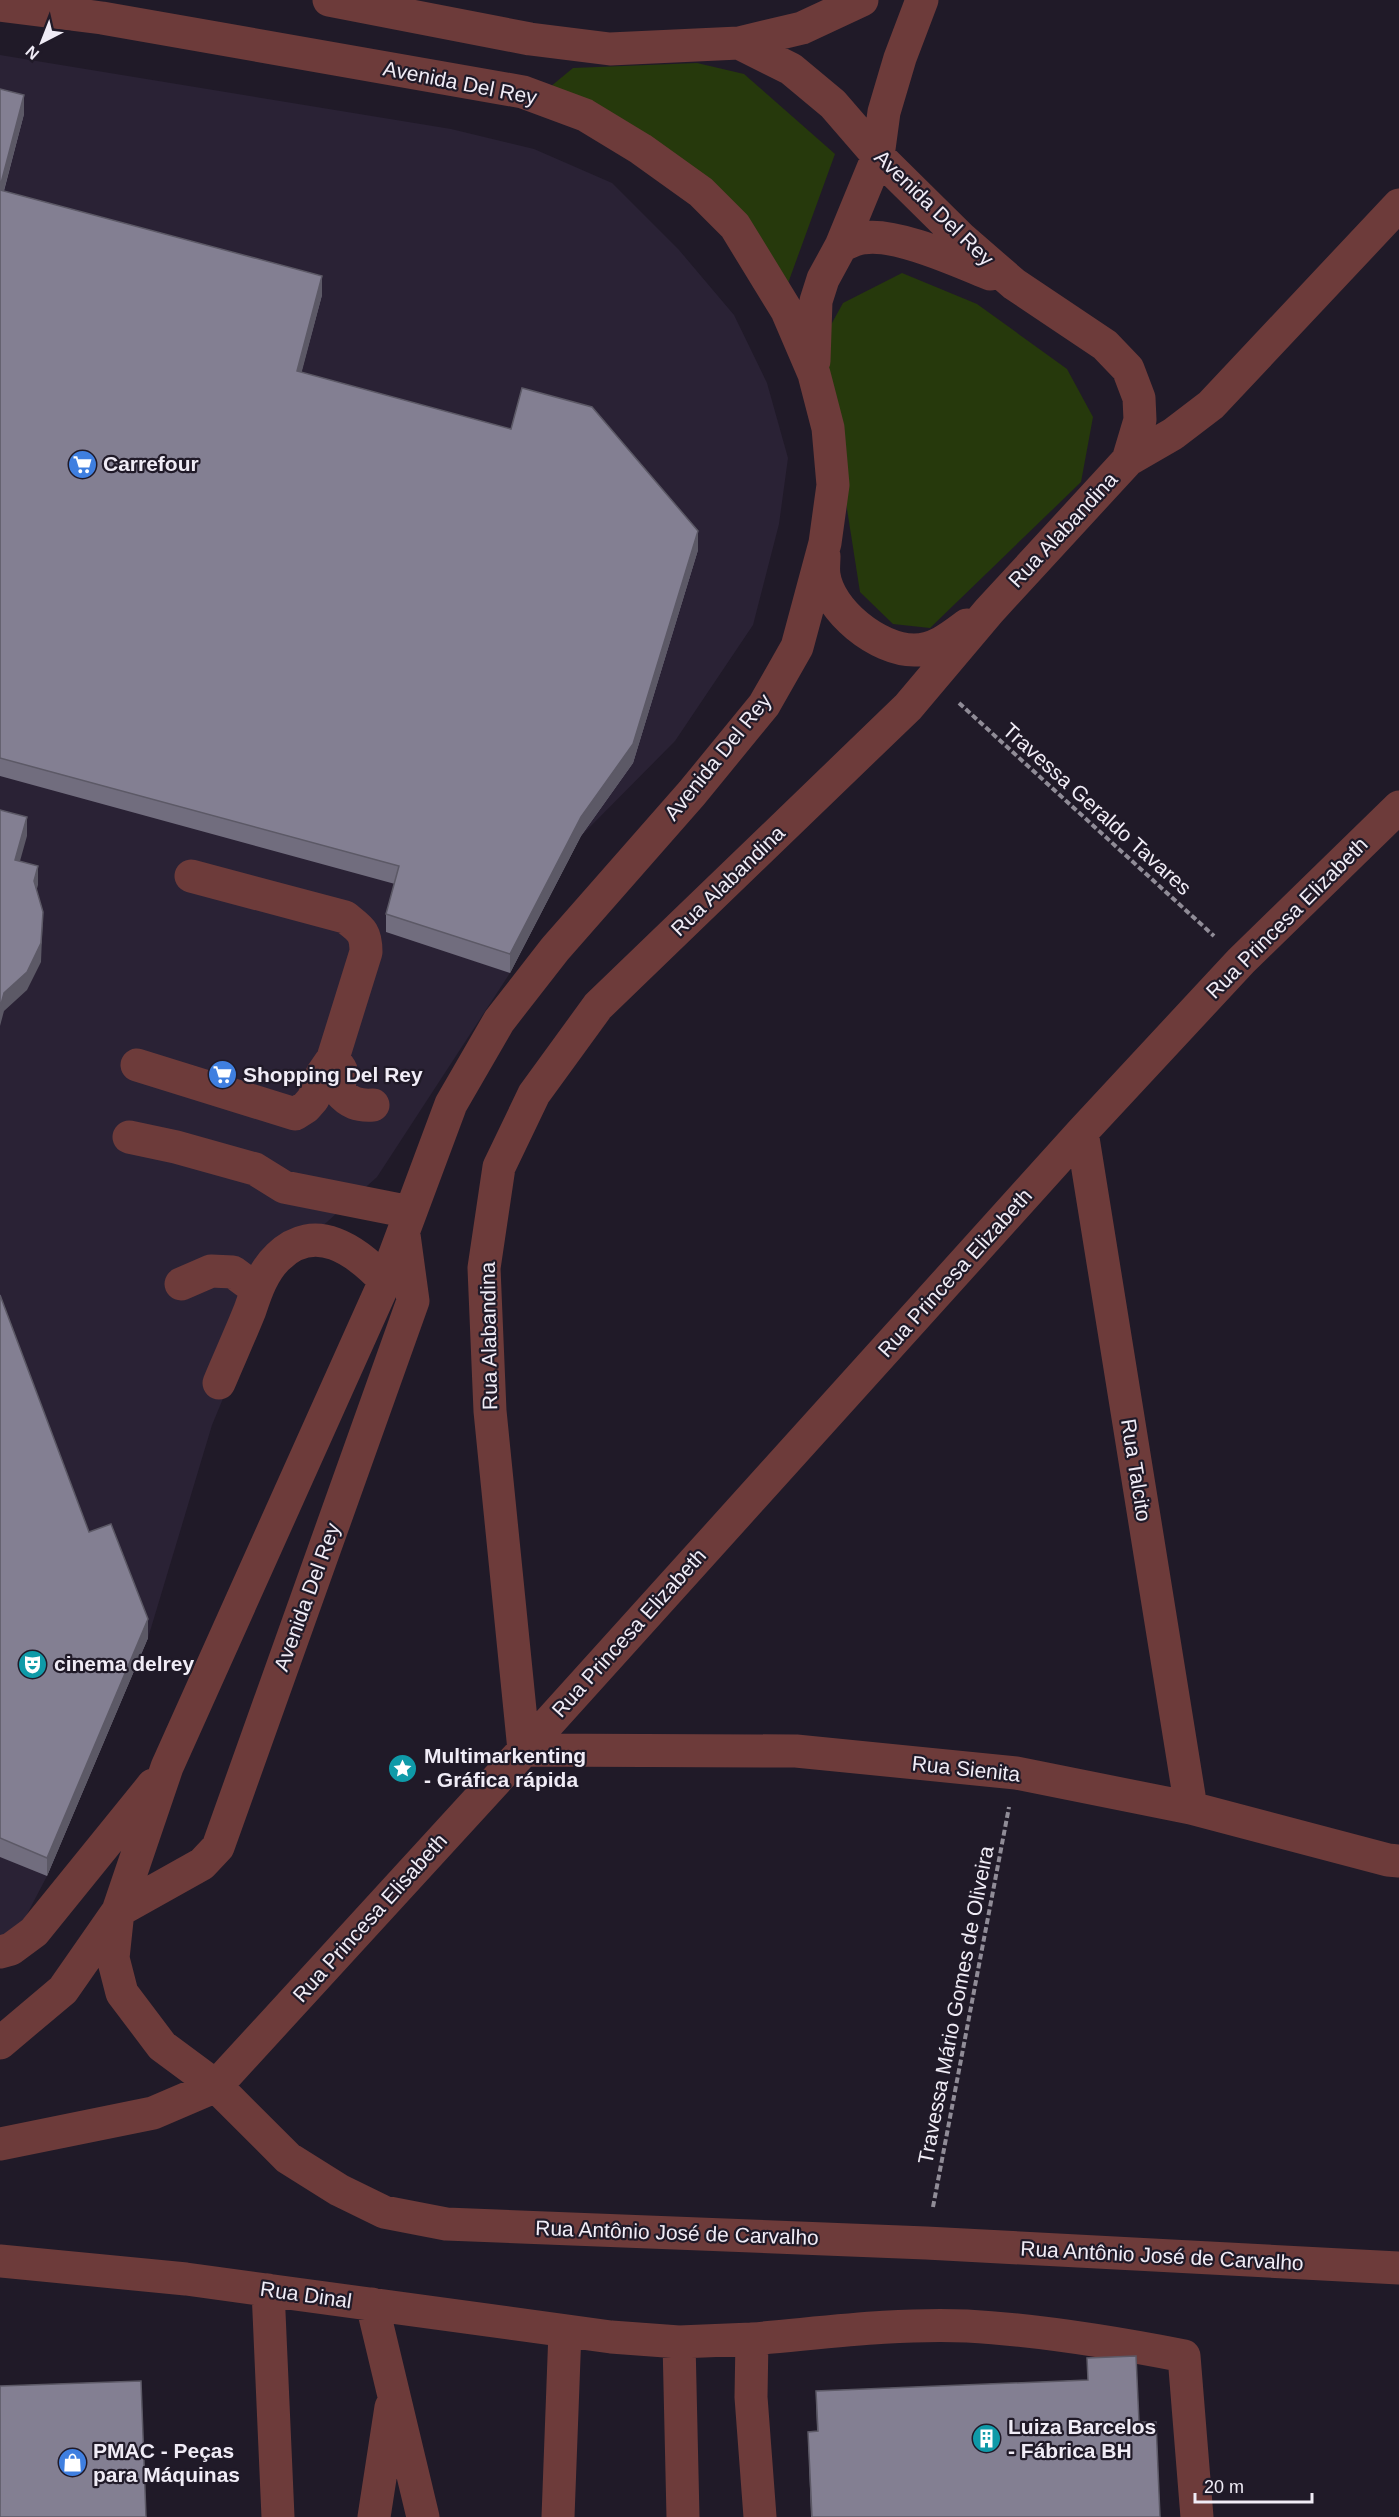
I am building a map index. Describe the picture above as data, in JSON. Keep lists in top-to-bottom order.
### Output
{
  "streets": {
    "street": [
      "Avenida Del Rey",
      "Rua Alabandina",
      "Rua Princesa Elizabeth",
      "Rua Talcito",
      "Rua Sienita",
      "Rua Princesa Elisabeth",
      "Rua Antônio José de Carvalho",
      "Rua Dinal"
    ],
    "path": ["Travessa Geraldo Tavares", "Travessa Mário Gomes de Oliveira"]
  },
  "crossings": [
    ["Avenida Del Rey", "Rua Alabandina"],
    ["Avenida Del Rey", "Rua Antônio José de Carvalho"],
    ["Rua Alabandina", "Travessa Geraldo Tavares"],
    ["Rua Alabandina", "Rua Princesa Elizabeth"],
    ["Rua Alabandina", "Rua Sienita"],
    ["Rua Alabandina", "Rua Princesa Elisabeth"],
    ["Travessa Geraldo Tavares", "Rua Princesa Elizabeth"],
    ["Rua Princesa Elizabeth", "Rua Talcito"],
    ["Rua Princesa Elizabeth", "Rua Sienita"],
    ["Rua Princesa Elizabeth", "Rua Princesa Elisabeth"],
    ["Rua Talcito", "Rua Sienita"],
    ["Rua Sienita", "Rua Princesa Elisabeth"],
    ["Rua Sienita", "Travessa Mário Gomes de Oliveira"],
    ["Rua Princesa Elisabeth", "Rua Antônio José de Carvalho"],
    ["Travessa Mário Gomes de Oliveira", "Rua Antônio José de Carvalho"]
  ],
  "places": {
    "supermarket": ["Carrefour", "Shopping Del Rey"],
    "theatre": ["cinema delrey"],
    "place": ["Multimarkenting - Gráfica rápida"],
    "building": ["Luiza Barcelos - Fábrica BH"],
    "shop": ["PMAC - Peças para Máquinas"]
  },
  "scale_bar": "20 m",
  "north": "bottom left"
}
